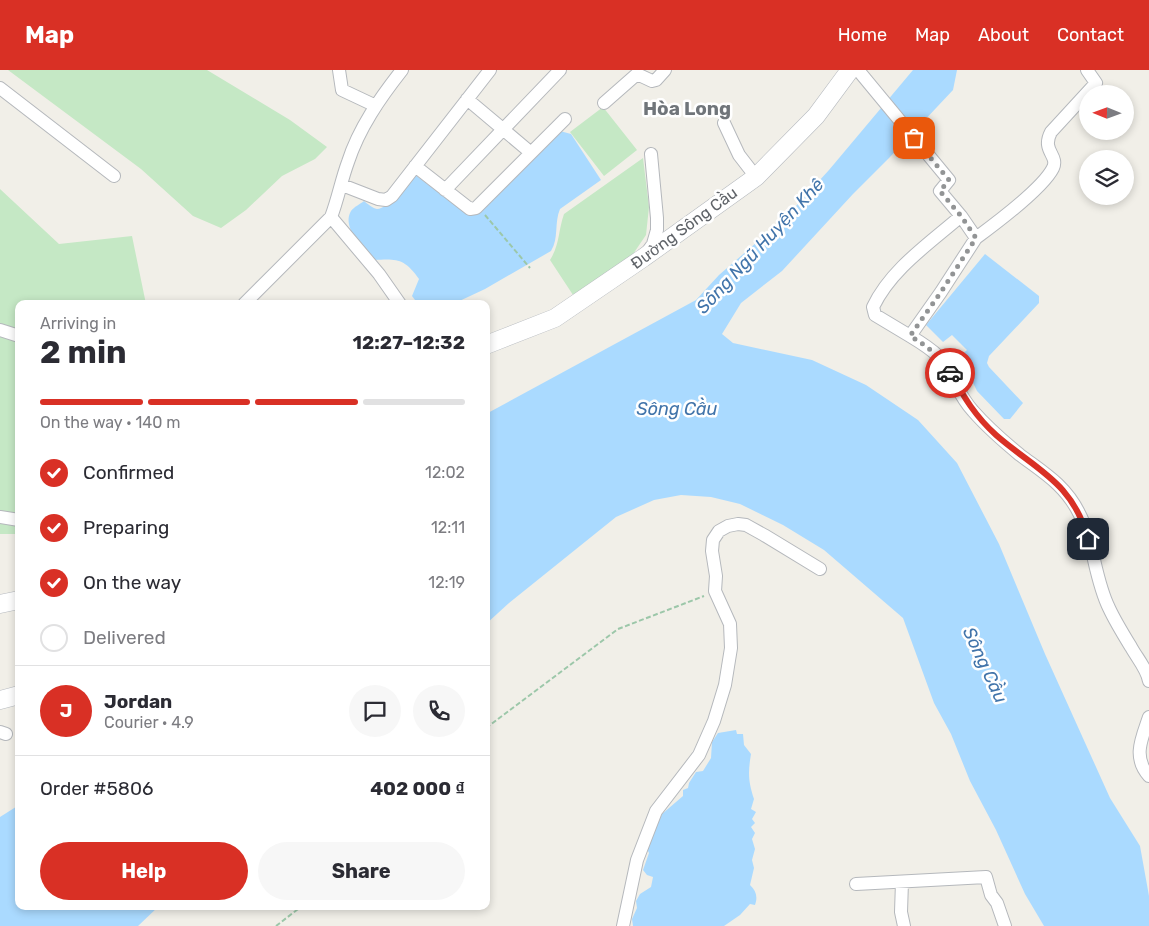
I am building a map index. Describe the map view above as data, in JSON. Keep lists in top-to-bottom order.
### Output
{
  "streets": {
    "main road": ["Đường Sông Cầu"]
  },
  "districts": ["Hòa Long"],
  "water": ["Sông Ngũ Huyện Khê", "Sông Cầu"],
  "north": "left",
  "page": {
    "header": "Map",
    "nav": [
      "Home",
      "Map",
      "About",
      "Contact"
    ],
    "heading": ["2 min", "Arriving in", "12:27–12:32"],
    "panel": [
      "Jordan",
      "Courier · 4.9",
      "Order #5806",
      "402 000 ₫"
    ],
    "bar": "On the way · 140 m",
    "list": [
      ["Confirmed", "12:02"],
      ["Preparing", "12:11"],
      ["On the way", "12:19"],
      "Delivered"
    ],
    "round": "J",
    "buttons": ["Help", "Share"]
  }
}
